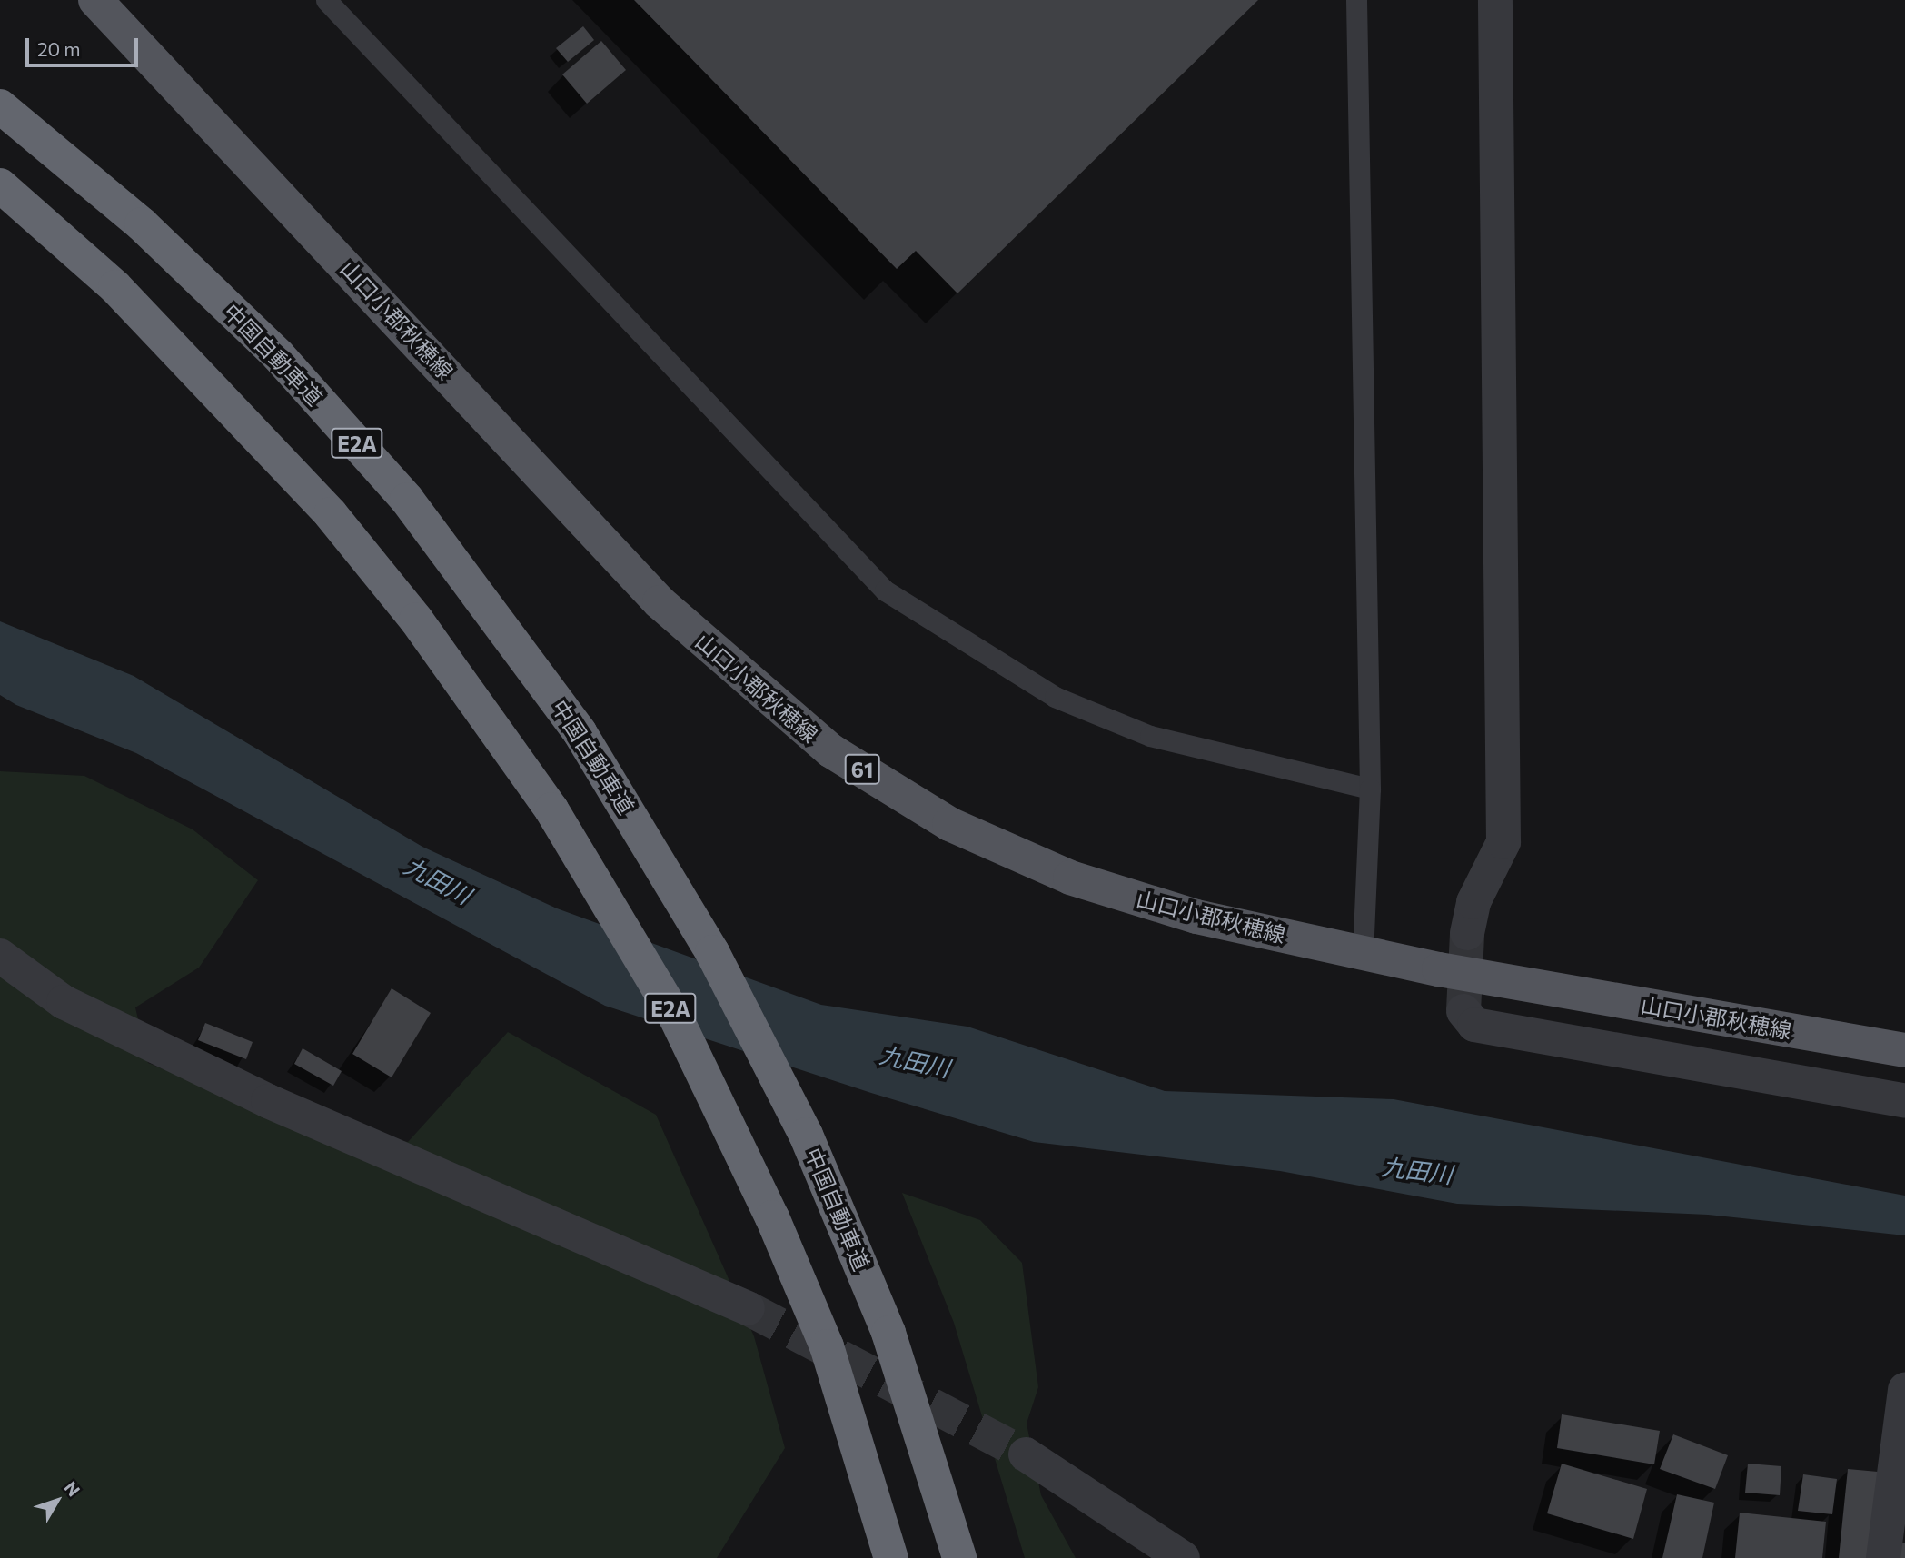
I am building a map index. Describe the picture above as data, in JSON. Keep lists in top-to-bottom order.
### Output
{
  "streets": {
    "highway": ["中国自動車道", "E2A"],
    "main road": ["山口小郡秋穂線", "61"]
  },
  "water": ["九田川"],
  "scale_bar": "20 m",
  "north": "top right"
}
